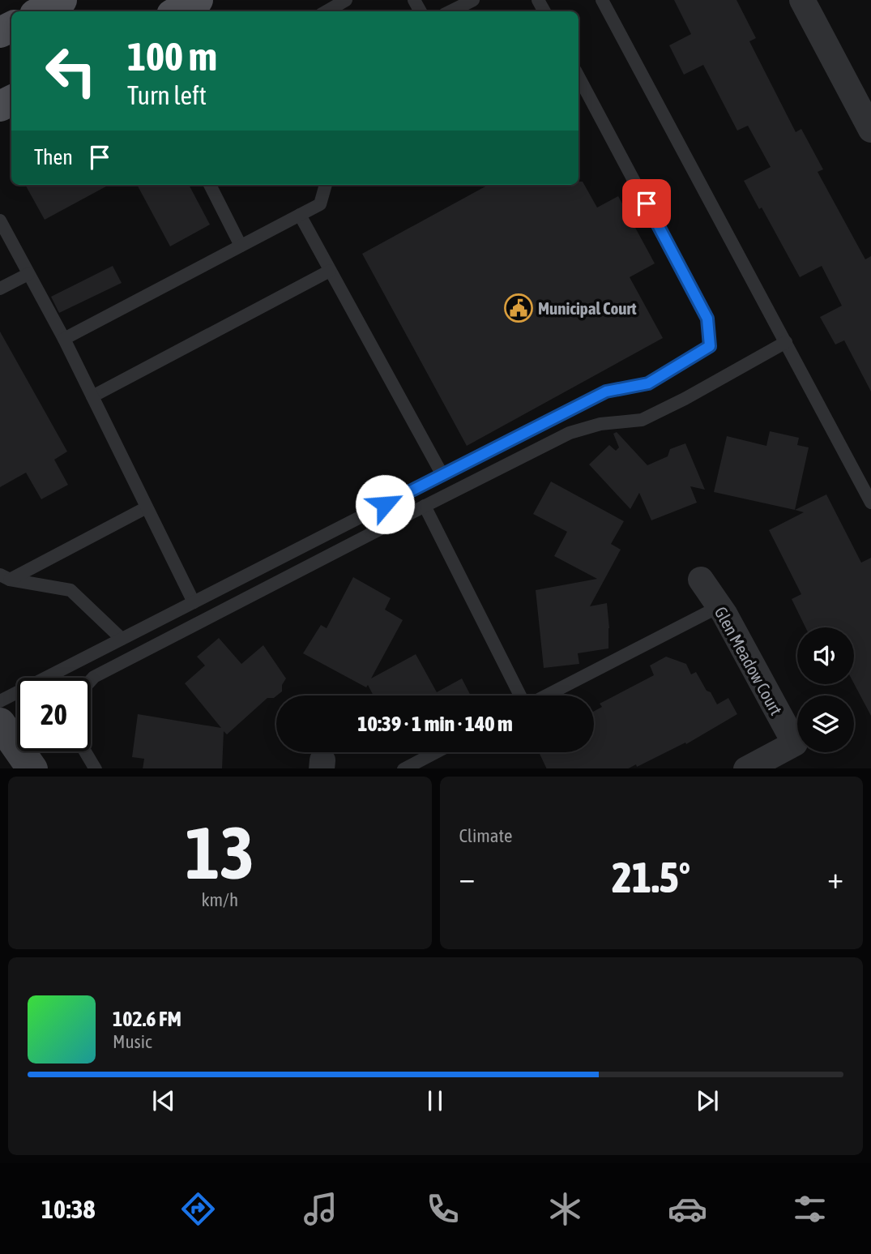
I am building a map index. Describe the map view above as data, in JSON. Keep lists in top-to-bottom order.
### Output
{
  "streets": {
    "street": ["Glen Meadow Court"]
  },
  "places": {
    "public building": ["Municipal Court"]
  },
  "page": {
    "turn": ["100 m", "Turn left"],
    "then": "Then",
    "limit": "20",
    "trip": "10:39 · 1 min · 140 m",
    "tile": [
      ["13", "km/h"],
      "Climate"
    ],
    "heat": ["−", "21.5°", "+"],
    "song": ["102.6 FM", "Music"],
    "tabs": "10:38"
  }
}
